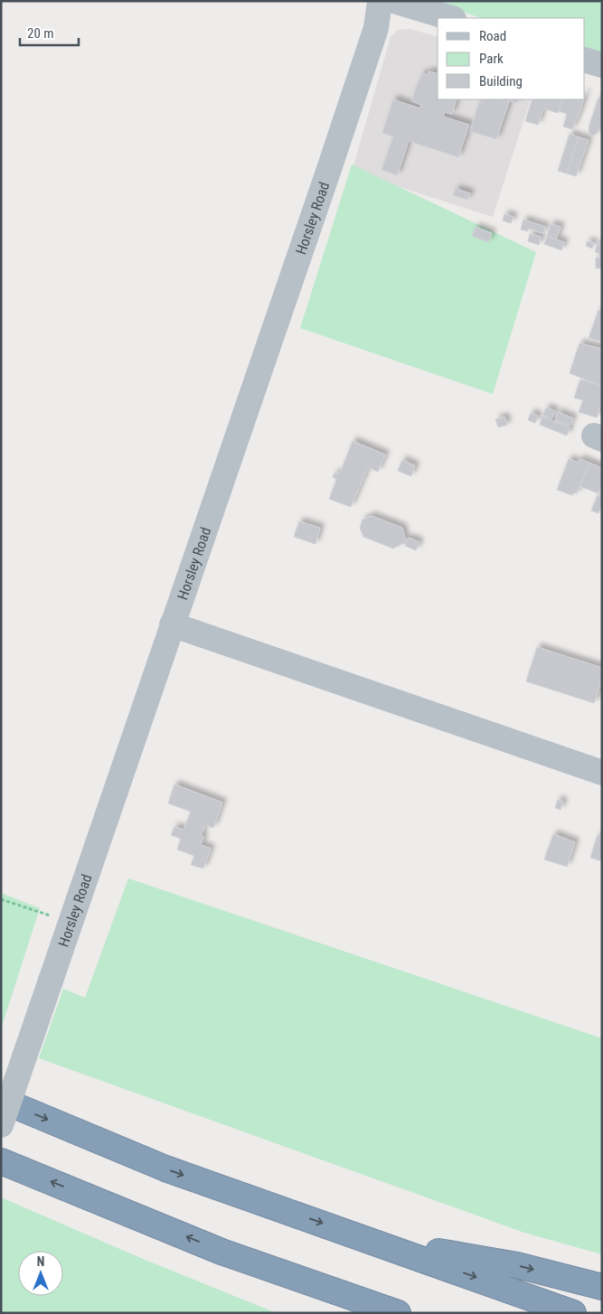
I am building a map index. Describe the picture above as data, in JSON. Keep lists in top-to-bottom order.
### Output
{
  "streets": {
    "street": ["Horsley Road"]
  },
  "legend": ["Road", "Park", "Building"],
  "scale_bar": "20 m",
  "north": "top"
}
